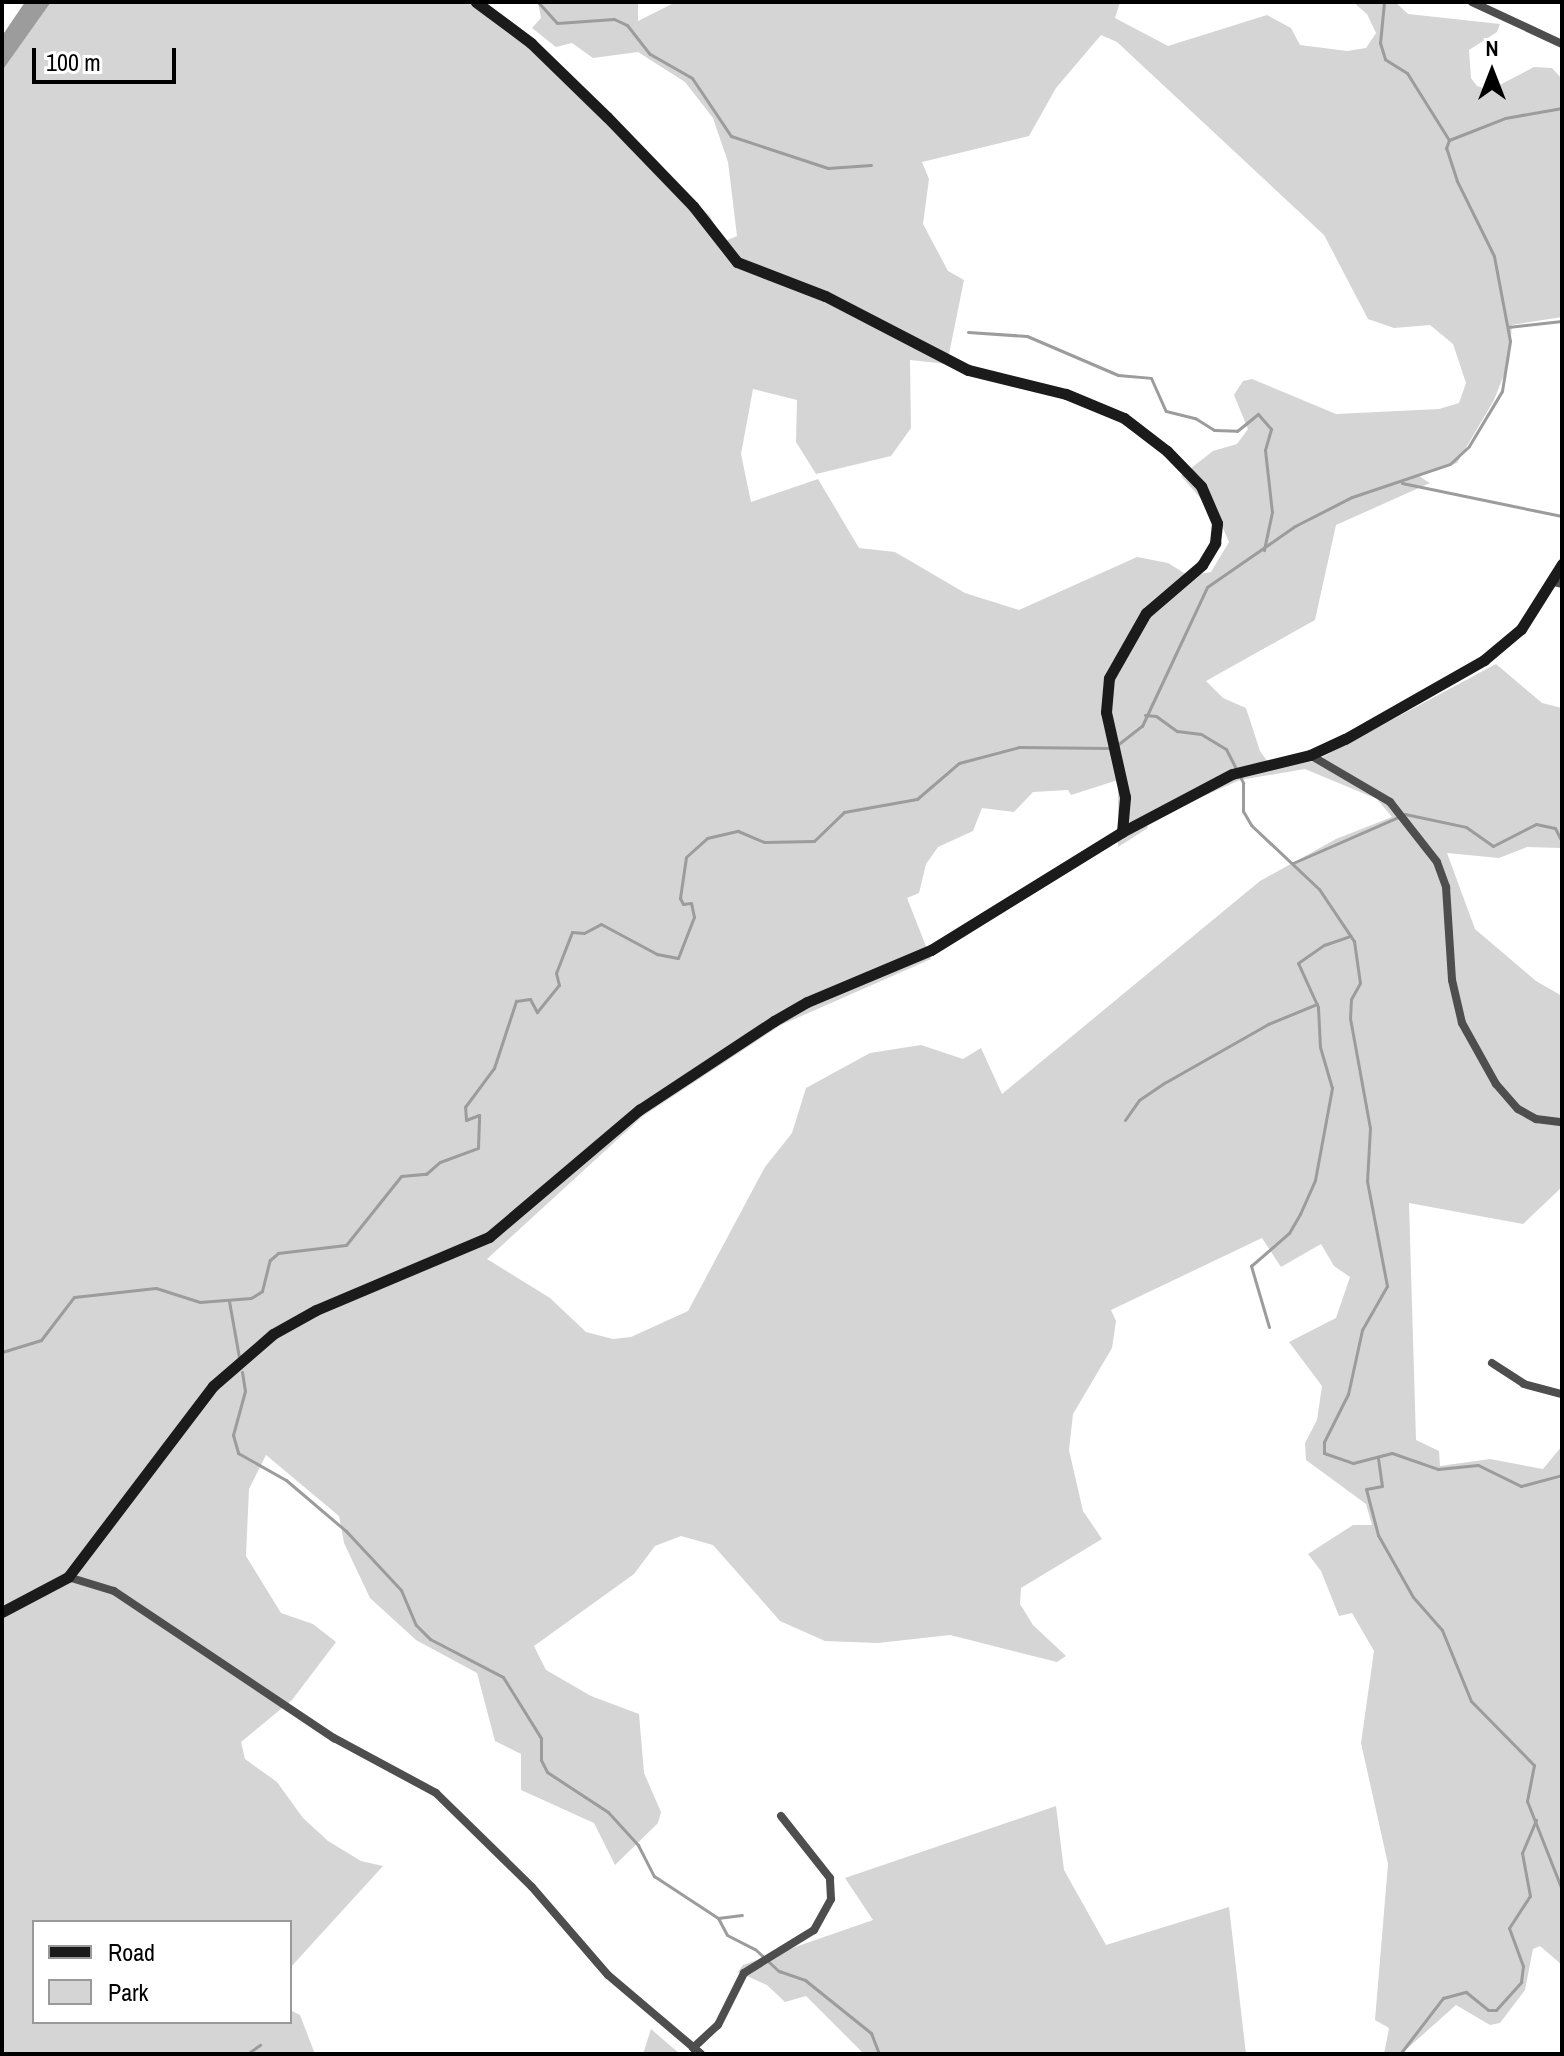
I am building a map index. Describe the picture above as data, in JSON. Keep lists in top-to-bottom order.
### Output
{
  "legend": ["Road", "Park"],
  "scale_bar": "100 m",
  "north": "top"
}
